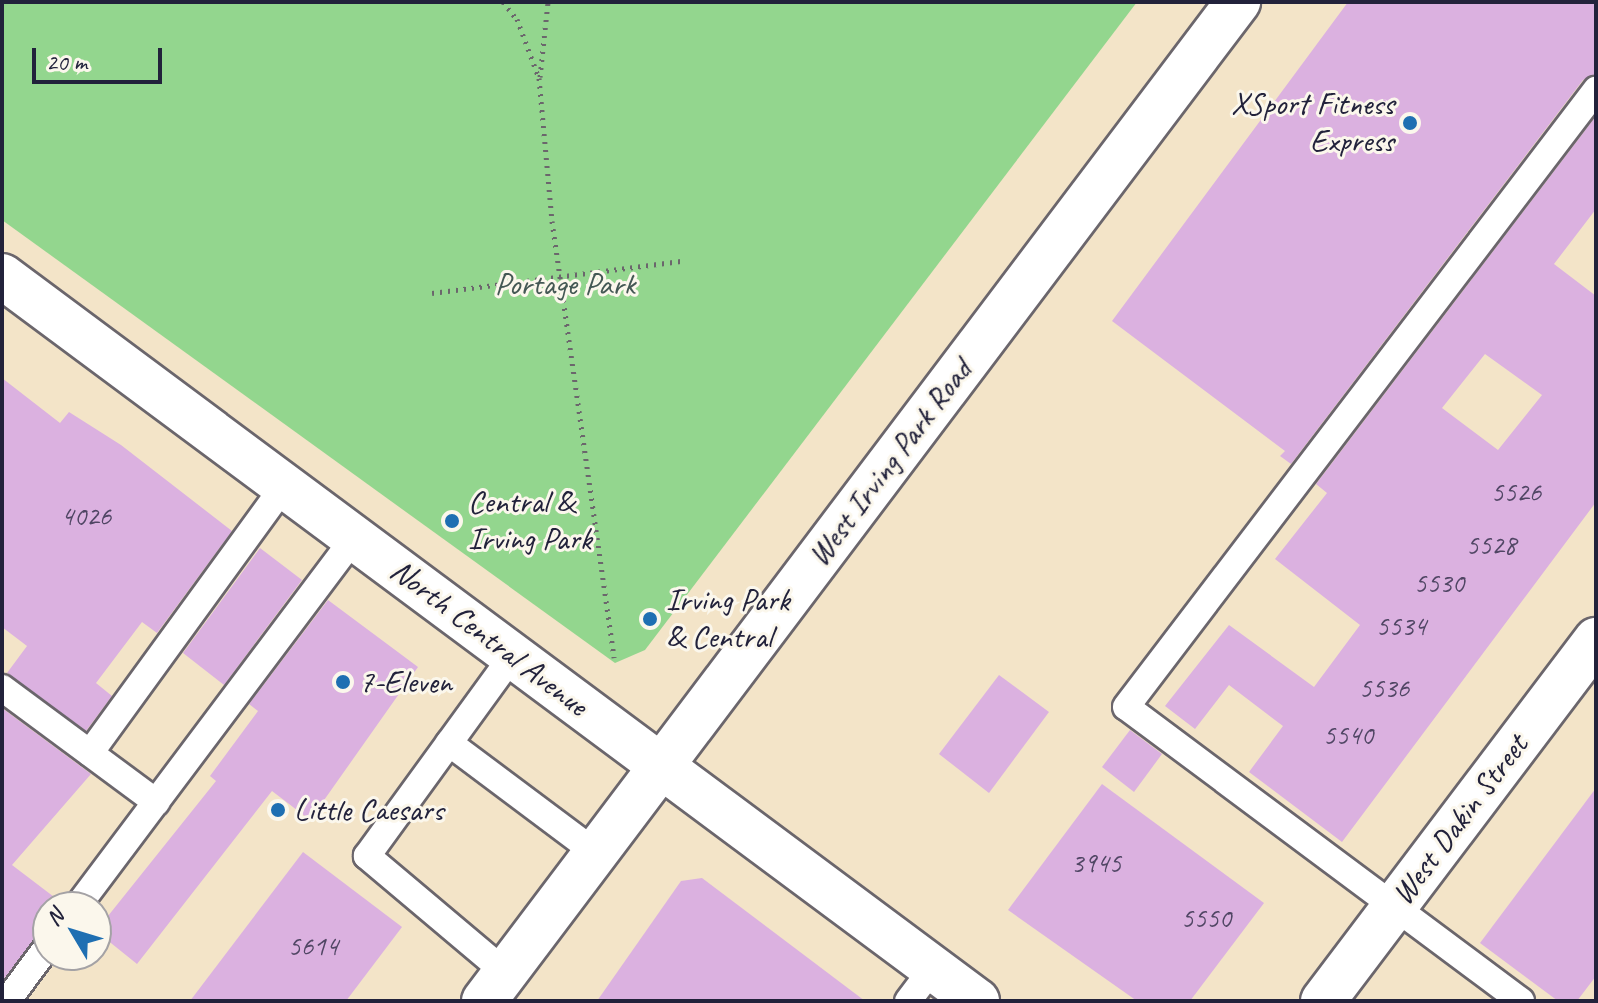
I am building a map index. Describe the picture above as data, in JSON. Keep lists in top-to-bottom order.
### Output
{
  "streets": {
    "main road": ["West Irving Park Road", "North Central Avenue", "West Dakin Street"]
  },
  "crossings": [
    ["West Irving Park Road", "North Central Avenue"]
  ],
  "parks": ["Portage Park"],
  "places": [
    "XSport Fitness Express",
    "Central & Irving Park",
    "Irving Park & Central",
    "7-Eleven",
    "Little Caesars"
  ],
  "house_numbers": [
    "5526",
    "4026",
    "5528",
    "5530",
    "5534",
    "5536",
    "5540",
    "3945",
    "5550",
    "5614"
  ],
  "scale_bar": "20 m",
  "north": "top left"
}
